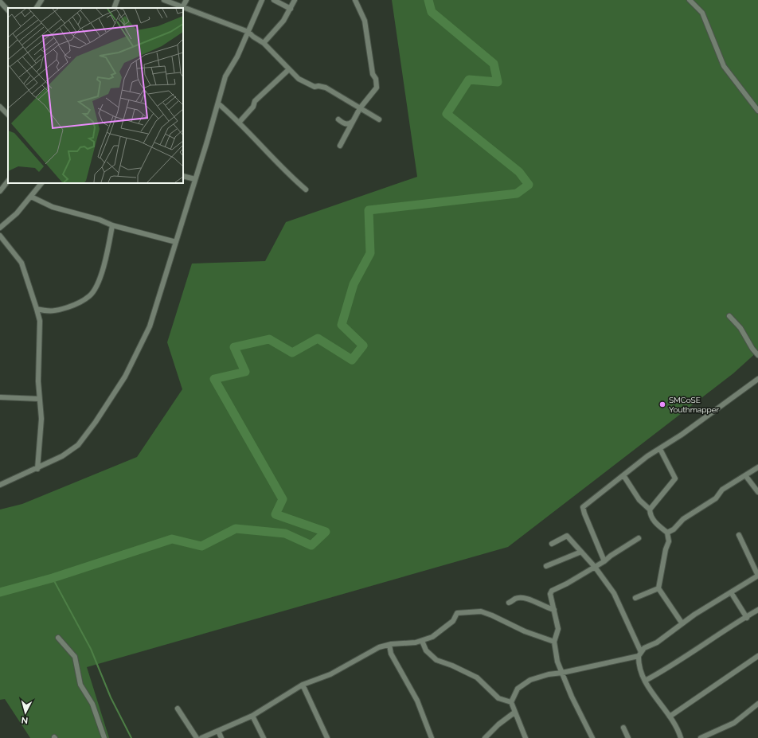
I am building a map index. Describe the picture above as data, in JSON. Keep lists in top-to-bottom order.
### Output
{
  "places": ["SMCoSE Youthmapper"],
  "north": "bottom"
}
